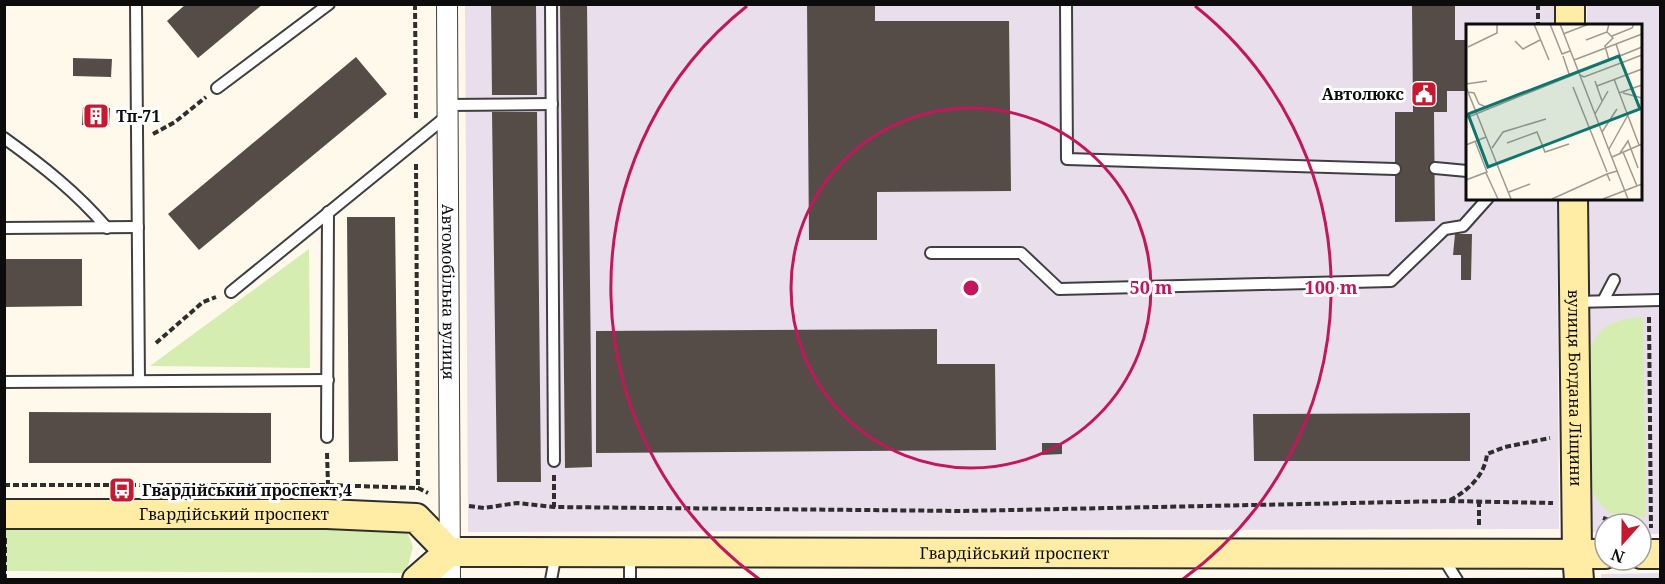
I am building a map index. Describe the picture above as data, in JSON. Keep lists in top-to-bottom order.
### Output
{
  "streets": {
    "main road": ["вулиця Богдана Ліщини", "Гвардійський проспект"],
    "street": ["Автомобільна вулиця"]
  },
  "crossings": [
    ["Автомобільна вулиця", "Гвардійський проспект"],
    ["вулиця Богдана Ліщини", "Гвардійський проспект"]
  ],
  "places": {
    "public building": ["Автолюкс"],
    "building": ["Тп-71"],
    "bus stop": ["Гвардійський проспект,4"]
  },
  "north": "bottom",
  "rings": ["50 m", "100 m"]
}
